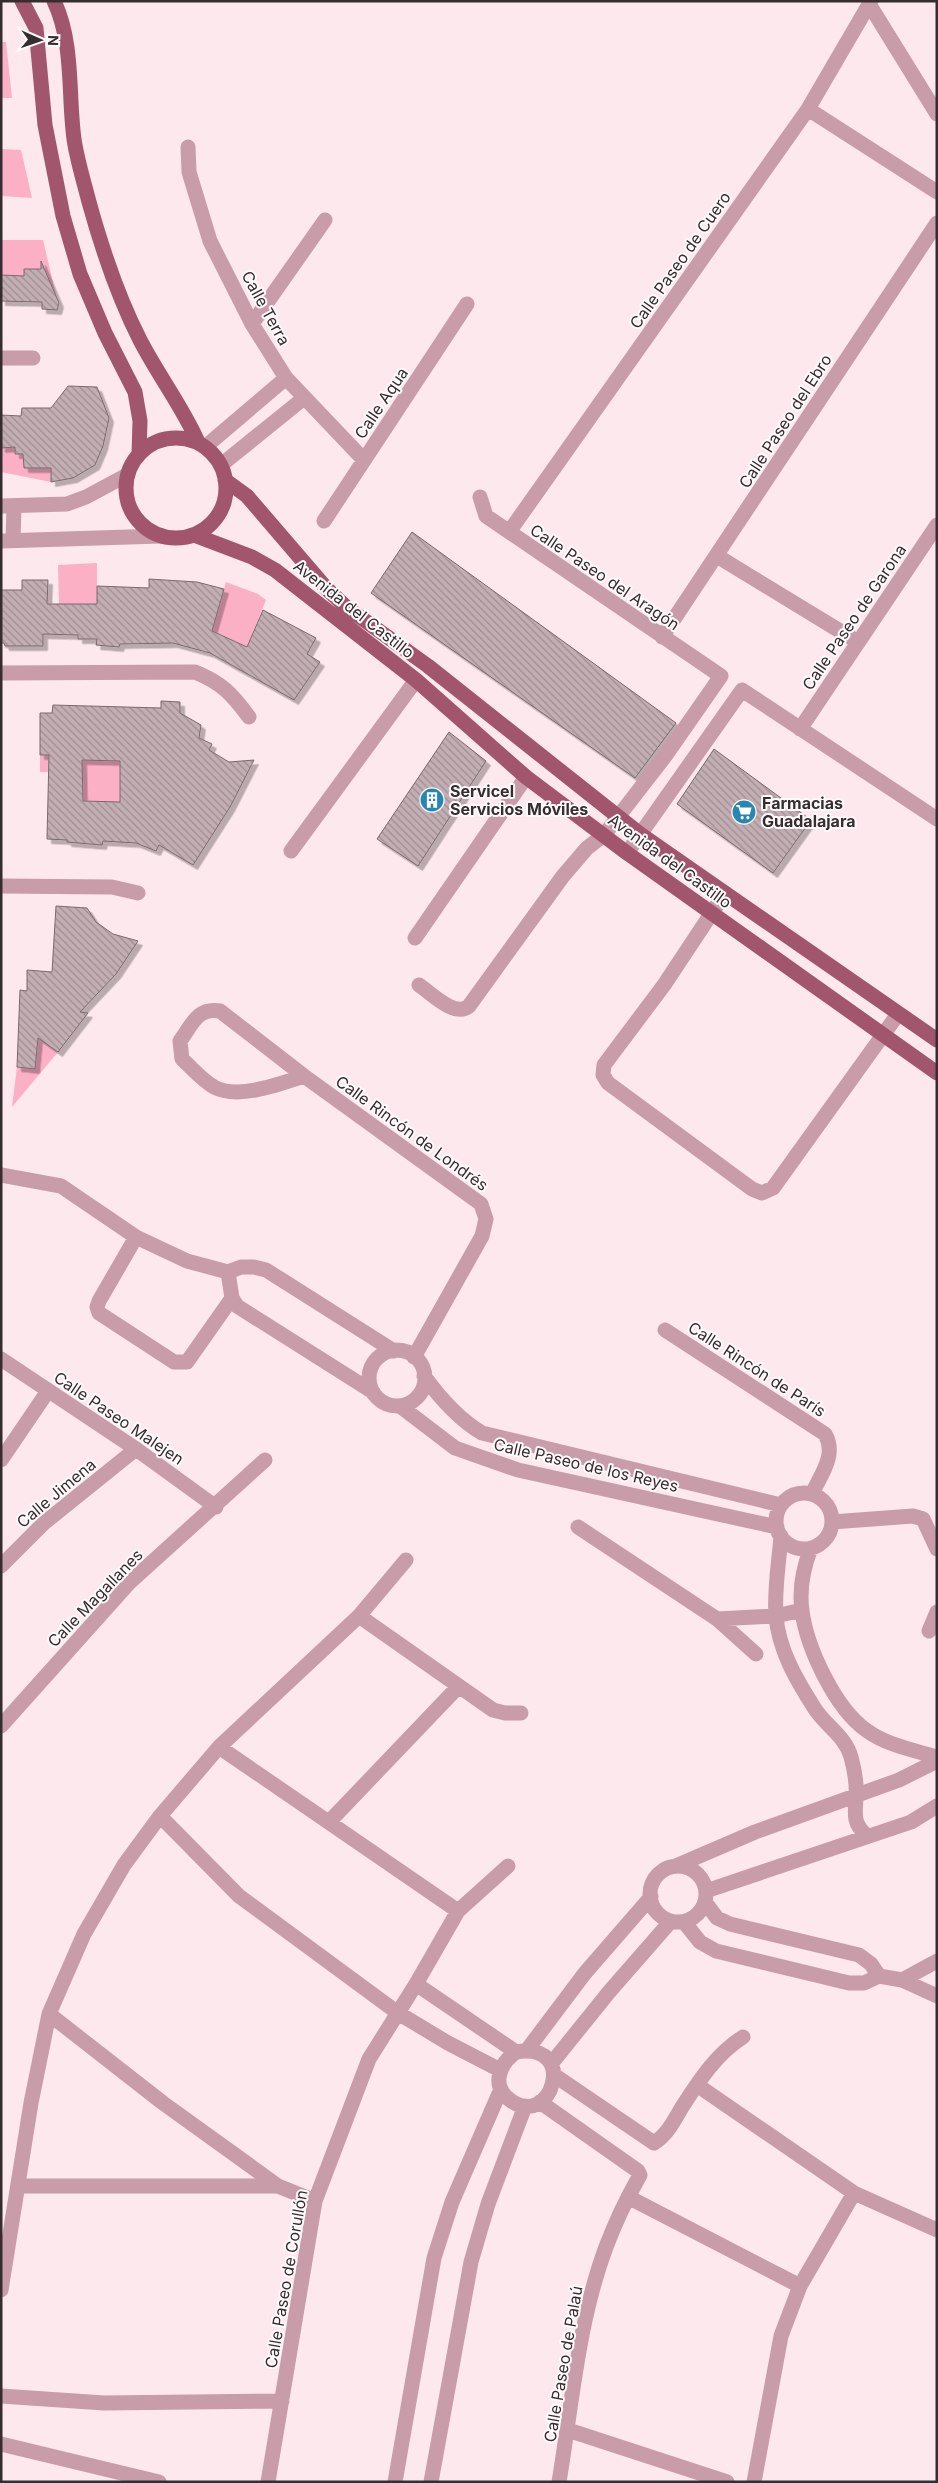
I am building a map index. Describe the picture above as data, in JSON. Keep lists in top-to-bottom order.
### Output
{
  "streets": {
    "main road": ["Avenida del Castillo"],
    "street": [
      "Calle Paseo de Cuero",
      "Calle Terra",
      "Calle Aqua",
      "Calle Paseo del Ebro",
      "Calle Paseo del Aragón",
      "Calle Paseo de Garona",
      "Calle Rincón de Londrés",
      "Calle Rincón de París",
      "Calle Paseo Malejen",
      "Calle Paseo de los Reyes",
      "Calle Jimena",
      "Calle Magallanes",
      "Calle Paseo de Corullón",
      "Calle Paseo de Palaú"
    ]
  },
  "crossings": [
    ["Calle Paseo de Cuero", "Calle Paseo del Aragón"],
    ["Calle Terra", "Calle Aqua"],
    ["Calle Paseo del Ebro", "Calle Paseo del Aragón"],
    ["Calle Rincón de Londrés", "Calle Paseo de los Reyes"],
    ["Calle Rincón de París", "Calle Paseo de los Reyes"],
    ["Calle Paseo Malejen", "Calle Jimena"],
    ["Calle Paseo Malejen", "Calle Magallanes"]
  ],
  "places": {
    "building": ["Servicel Servicios Móviles"],
    "supermarket": ["Farmacias Guadalajara"]
  },
  "north": "right"
}
